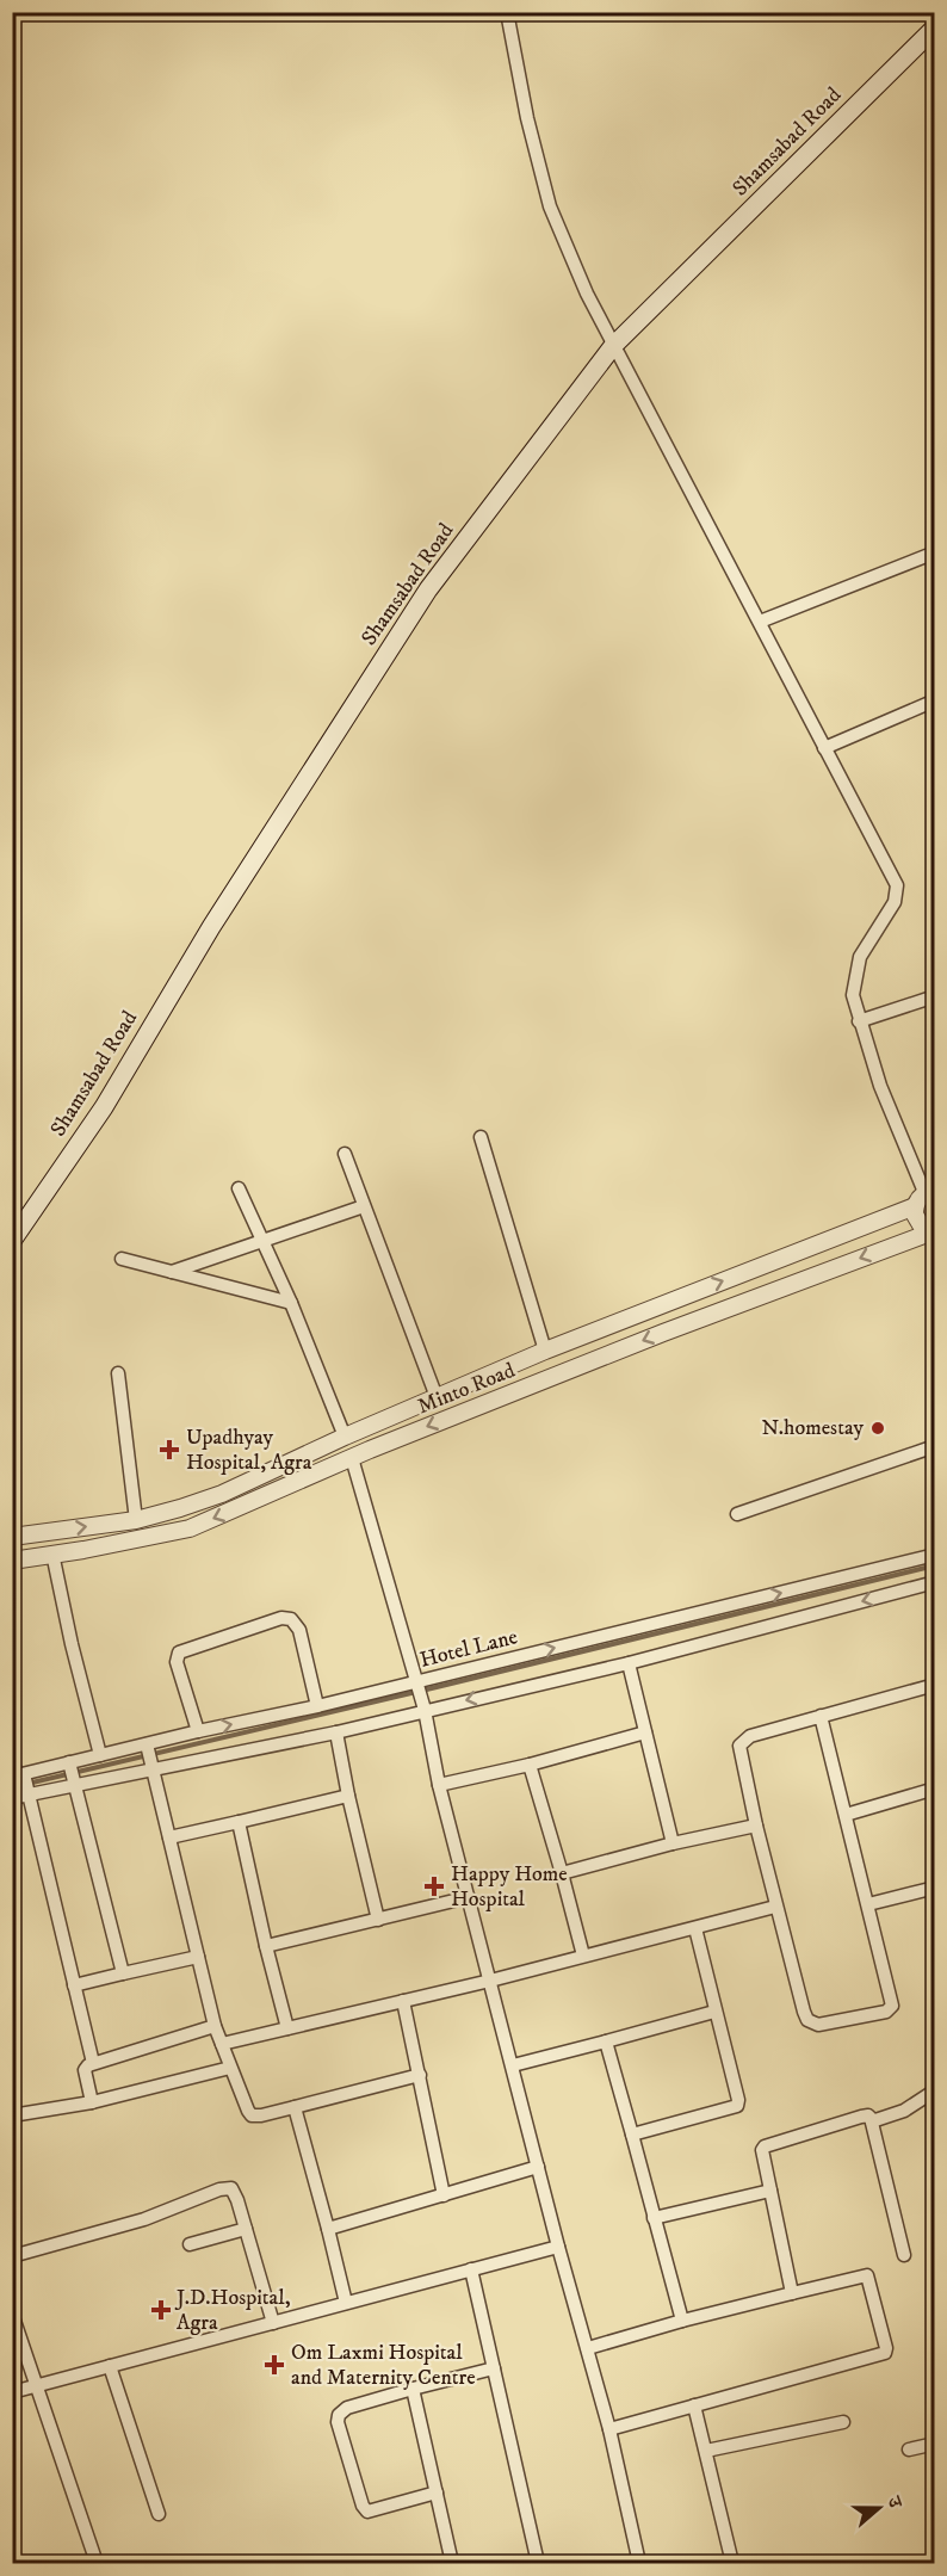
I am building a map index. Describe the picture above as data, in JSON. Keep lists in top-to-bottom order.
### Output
{
  "streets": {
    "main road": ["Shamsabad Road"],
    "street": ["Minto Road", "Hotel Lane"]
  },
  "places": {
    "other": ["N.homestay"],
    "health": [
      "Upadhyay Hospital, Agra",
      "Happy Home Hospital",
      "J.D.Hospital, Agra",
      "Om Laxmi Hospital and Maternity Centre"
    ]
  },
  "north": "right"
}
